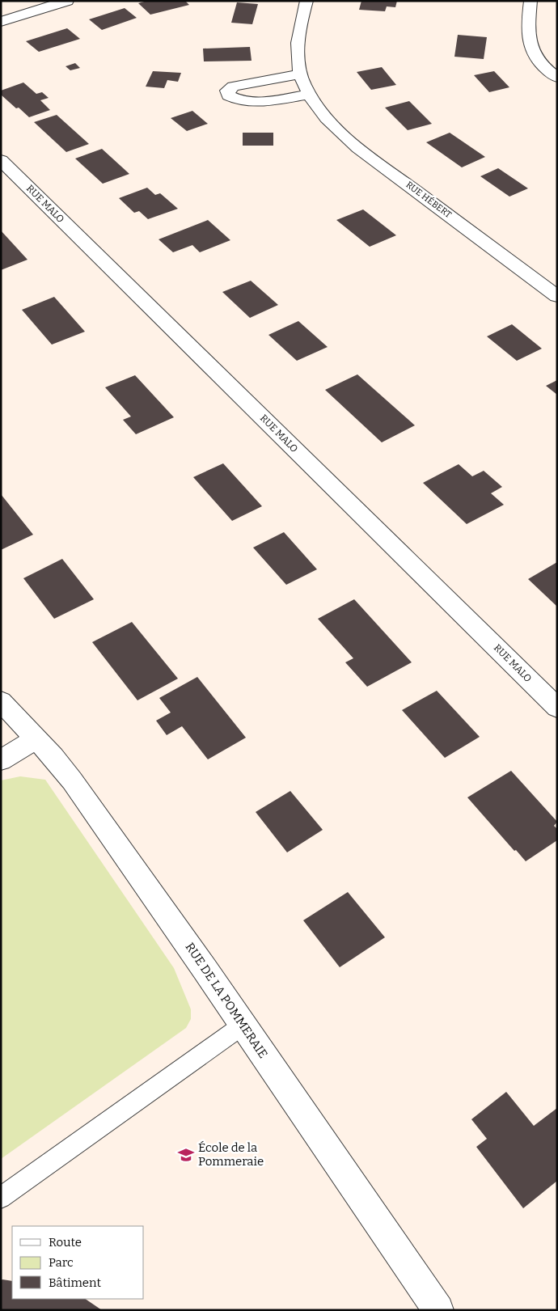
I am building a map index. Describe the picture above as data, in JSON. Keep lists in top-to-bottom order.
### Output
{
  "streets": {
    "street": ["RUE HÉBERT", "RUE MALO", "RUE DE LA POMMERAIE"]
  },
  "places": {
    "school or university": ["École de la Pommeraie"]
  },
  "legend": ["Route", "Parc", "Bâtiment"]
}
